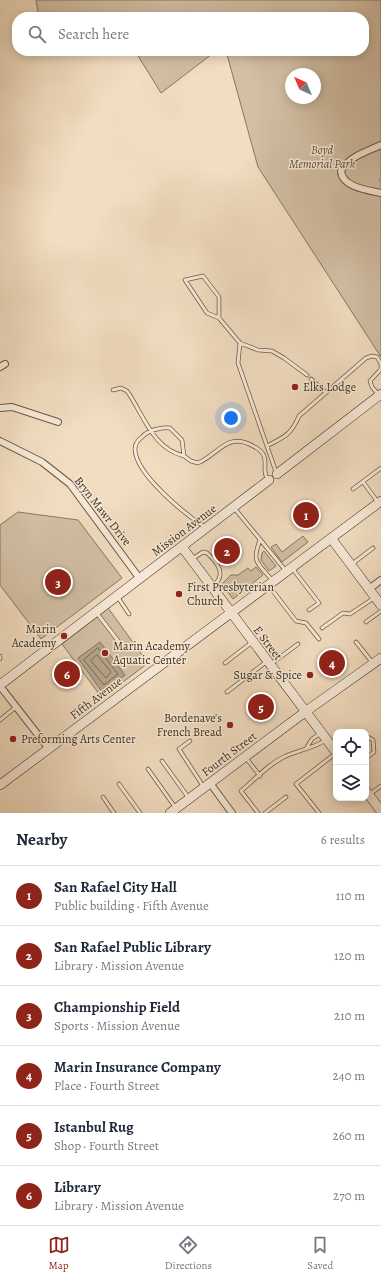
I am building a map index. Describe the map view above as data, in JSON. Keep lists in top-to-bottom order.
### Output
{
  "streets": {
    "street": [
      "Bryn Mawr Drive",
      "Mission Avenue",
      "E Street",
      "Fifth Avenue",
      "Fourth Street"
    ]
  },
  "crossings": [
    ["Bryn Mawr Drive", "Mission Avenue"],
    ["Mission Avenue", "E Street"],
    ["E Street", "Fifth Avenue"],
    ["E Street", "Fourth Street"]
  ],
  "parks": ["Boyd Memorial Park"],
  "places": [
    "Elks Lodge",
    "First Presbyterian Church",
    "Marin Academy",
    "Marin Academy Aquatic Center",
    "Sugar & Spice",
    "Bordenave's French Bread",
    "Preforming Arts Center"
  ],
  "north": "top left",
  "page": {
    "search": "Search here",
    "pins": [
      "1",
      "2",
      "3",
      "4",
      "6",
      "5"
    ],
    "heading": ["Nearby", "6 results"],
    "list": [
      {
        "mark": "1",
        "name": "San Rafael City Hall",
        "note": "Public building · Fifth Avenue",
        "value": "110 m"
      },
      {
        "mark": "2",
        "name": "San Rafael Public Library",
        "note": "Library · Mission Avenue",
        "value": "120 m"
      },
      {
        "mark": "3",
        "name": "Championship Field",
        "note": "Sports · Mission Avenue",
        "value": "210 m"
      },
      {
        "mark": "4",
        "name": "Marin Insurance Company",
        "note": "Place · Fourth Street",
        "value": "240 m"
      },
      {
        "mark": "5",
        "name": "Istanbul Rug",
        "note": "Shop · Fourth Street",
        "value": "260 m"
      },
      {
        "mark": "6",
        "name": "Library",
        "note": "Library · Mission Avenue",
        "value": "270 m"
      }
    ],
    "nav": ["Map", "Directions", "Saved"]
  }
}
